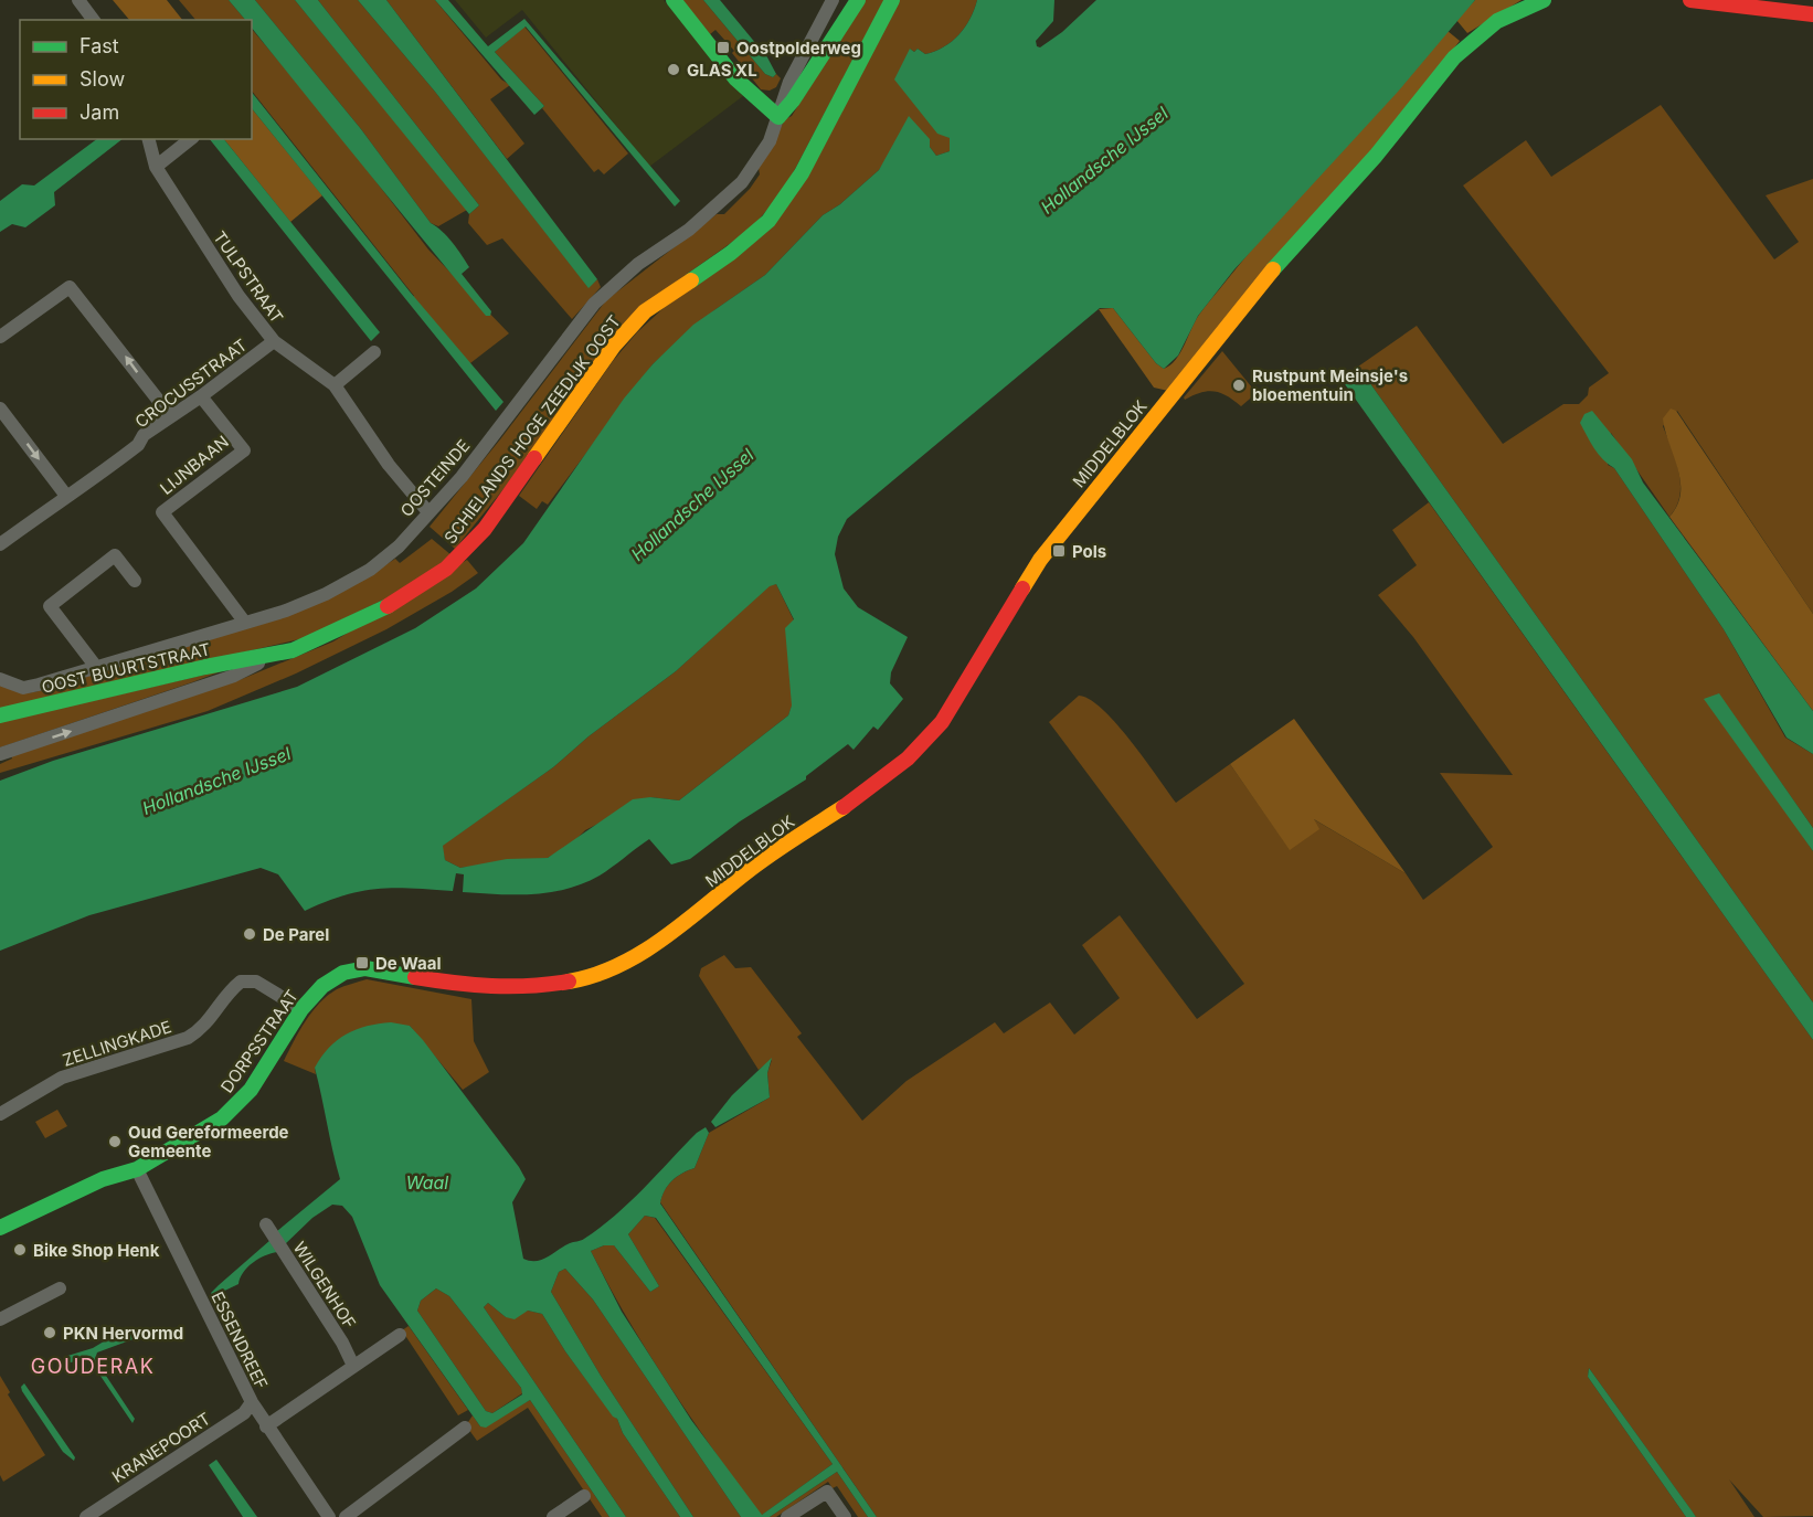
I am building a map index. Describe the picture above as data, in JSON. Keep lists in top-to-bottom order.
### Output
{
  "streets": {
    "street": [
      "TULPSTRAAT",
      "CROCUSSTRAAT",
      "SCHIELANDS HOGE ZEEDIJK OOST",
      "MIDDELBLOK",
      "LIJNBAAN",
      "OOSTEINDE",
      "OOST BUURTSTRAAT",
      "DORPSSTRAAT",
      "ZELLINGKADE",
      "WILGENHOF",
      "ESSENDREEF",
      "KRANEPOORT"
    ]
  },
  "crossings": [
    ["TULPSTRAAT", "CROCUSSTRAAT"],
    ["TULPSTRAAT", "OOSTEINDE"],
    ["CROCUSSTRAAT", "LIJNBAAN"],
    ["SCHIELANDS HOGE ZEEDIJK OOST", "OOST BUURTSTRAAT"],
    ["MIDDELBLOK", "DORPSSTRAAT"],
    ["LIJNBAAN", "OOSTEINDE"],
    ["DORPSSTRAAT", "ZELLINGKADE"],
    ["DORPSSTRAAT", "ESSENDREEF"],
    ["ESSENDREEF", "KRANEPOORT"]
  ],
  "districts": ["GOUDERAK"],
  "water": ["Hollandsche IJssel", "Waal"],
  "places": {
    "transit": ["Oostpolderweg", "Pols", "De Waal"],
    "other": [
      "GLAS XL",
      "Rustpunt Meinsje's bloementuin",
      "De Parel",
      "Oud Gereformeerde Gemeente",
      "Bike Shop Henk",
      "PKN Hervormd"
    ]
  },
  "legend": ["Fast", "Slow", "Jam"]
}
